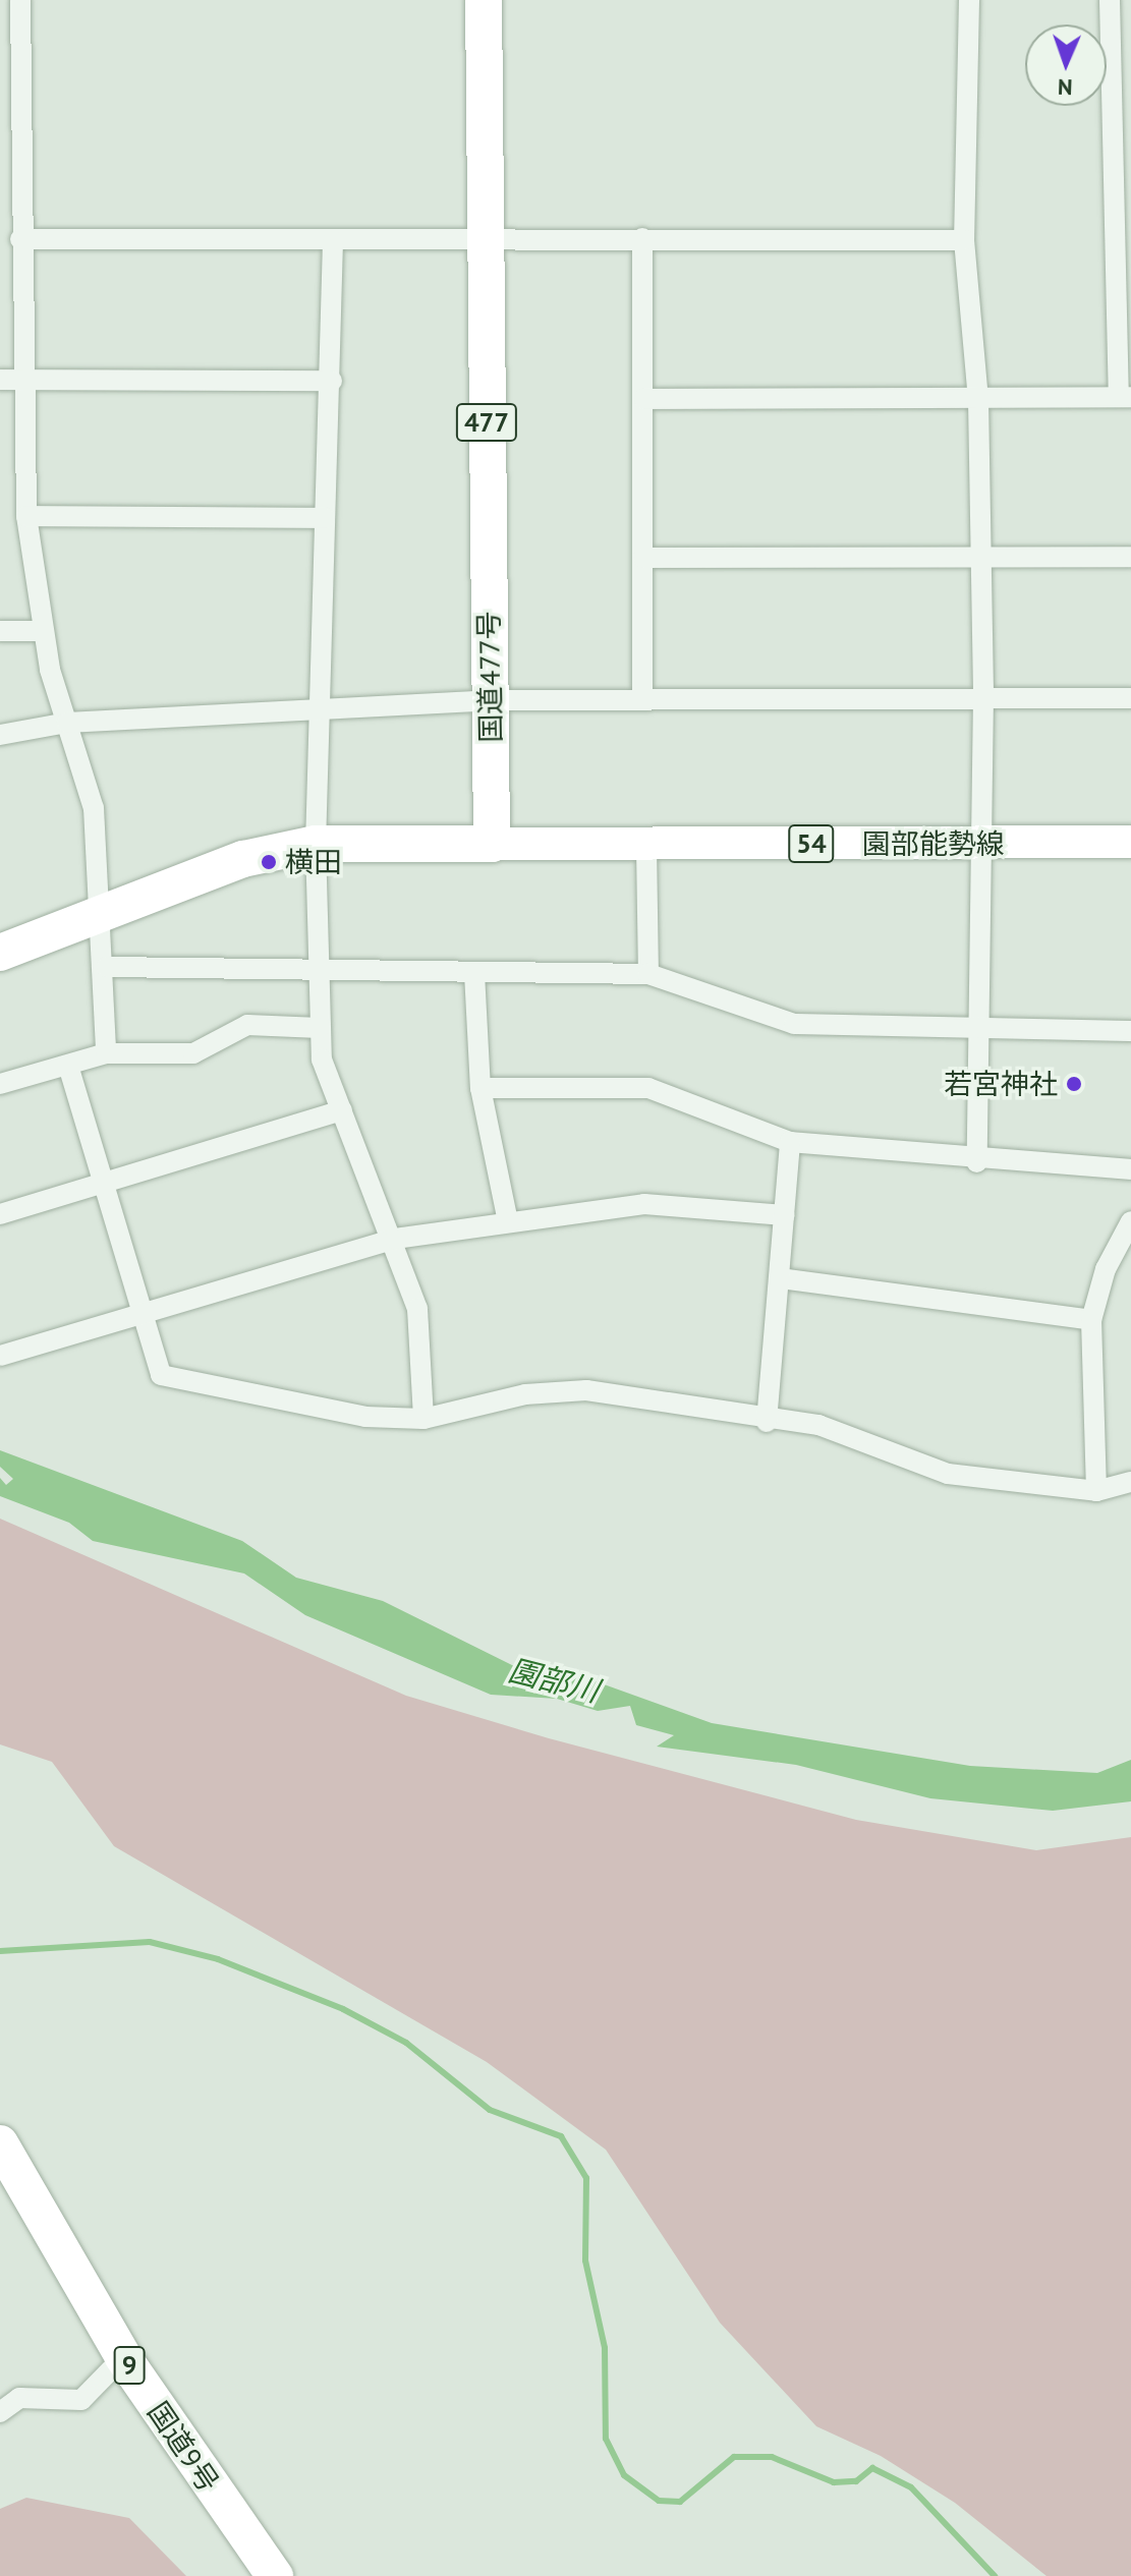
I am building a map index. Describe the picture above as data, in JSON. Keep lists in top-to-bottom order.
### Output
{
  "streets": {
    "highway": [
      "477",
      "国道477号",
      "9",
      "国道9号"
    ],
    "main road": ["54", "園部能勢線"]
  },
  "crossings": [
    ["国道477号", "園部能勢線"]
  ],
  "water": ["園部川"],
  "places": ["横田", "若宮神社"],
  "north": "bottom"
}
